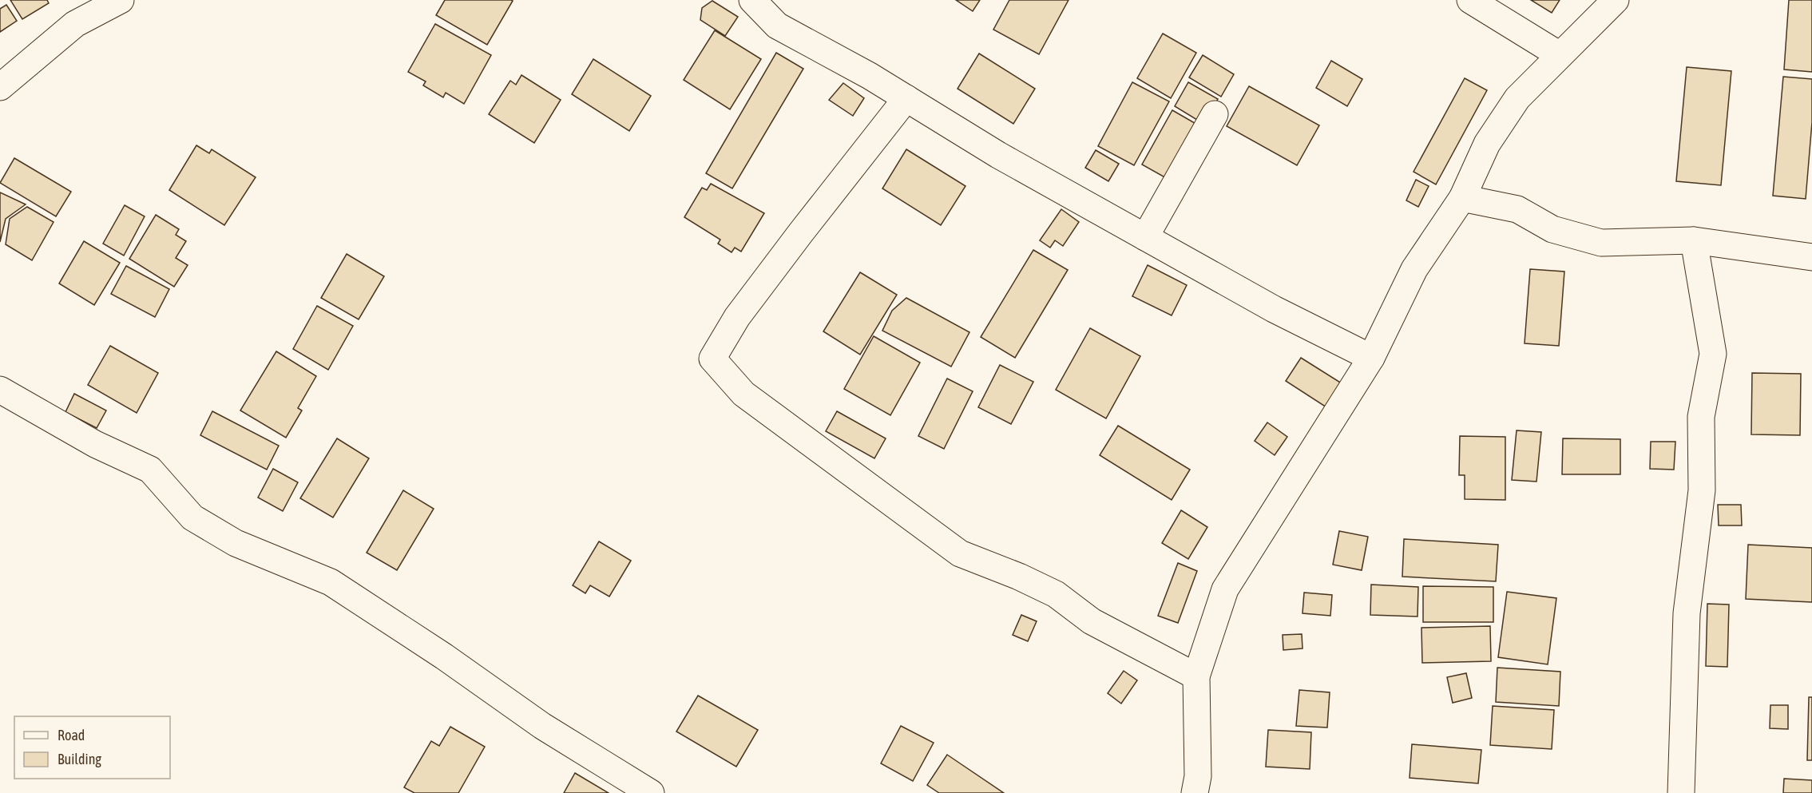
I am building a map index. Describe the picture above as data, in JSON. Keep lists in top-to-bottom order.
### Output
{
  "legend": ["Road", "Building"]
}
